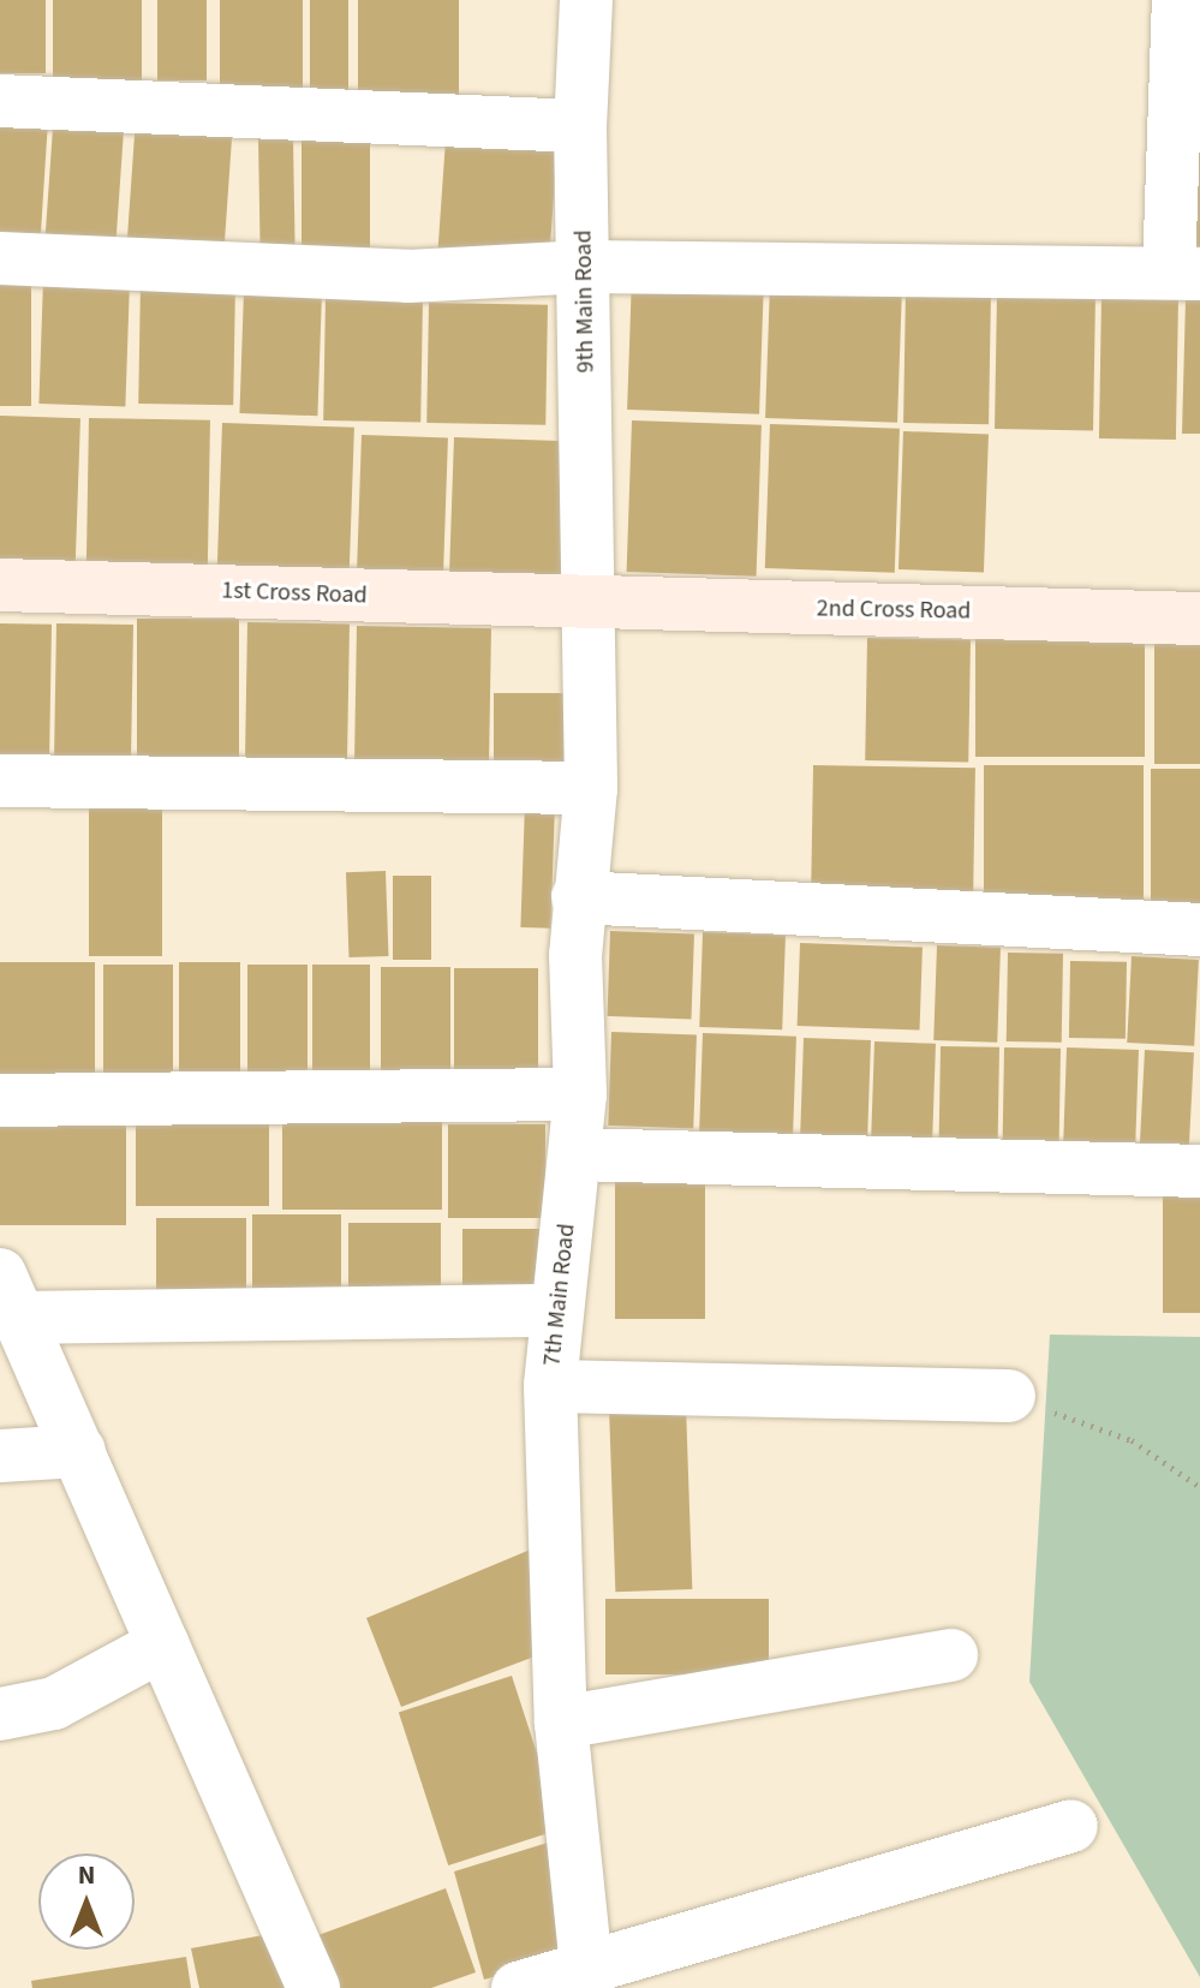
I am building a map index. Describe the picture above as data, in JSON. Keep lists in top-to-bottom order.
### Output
{
  "streets": {
    "street": [
      "9th Main Road",
      "1st Cross Road",
      "2nd Cross Road",
      "7th Main Road"
    ]
  },
  "crossings": [
    ["9th Main Road", "1st Cross Road"],
    ["9th Main Road", "2nd Cross Road"],
    ["9th Main Road", "7th Main Road"],
    ["1st Cross Road", "2nd Cross Road"],
    ["1st Cross Road", "7th Main Road"],
    ["2nd Cross Road", "7th Main Road"]
  ],
  "north": "top"
}
